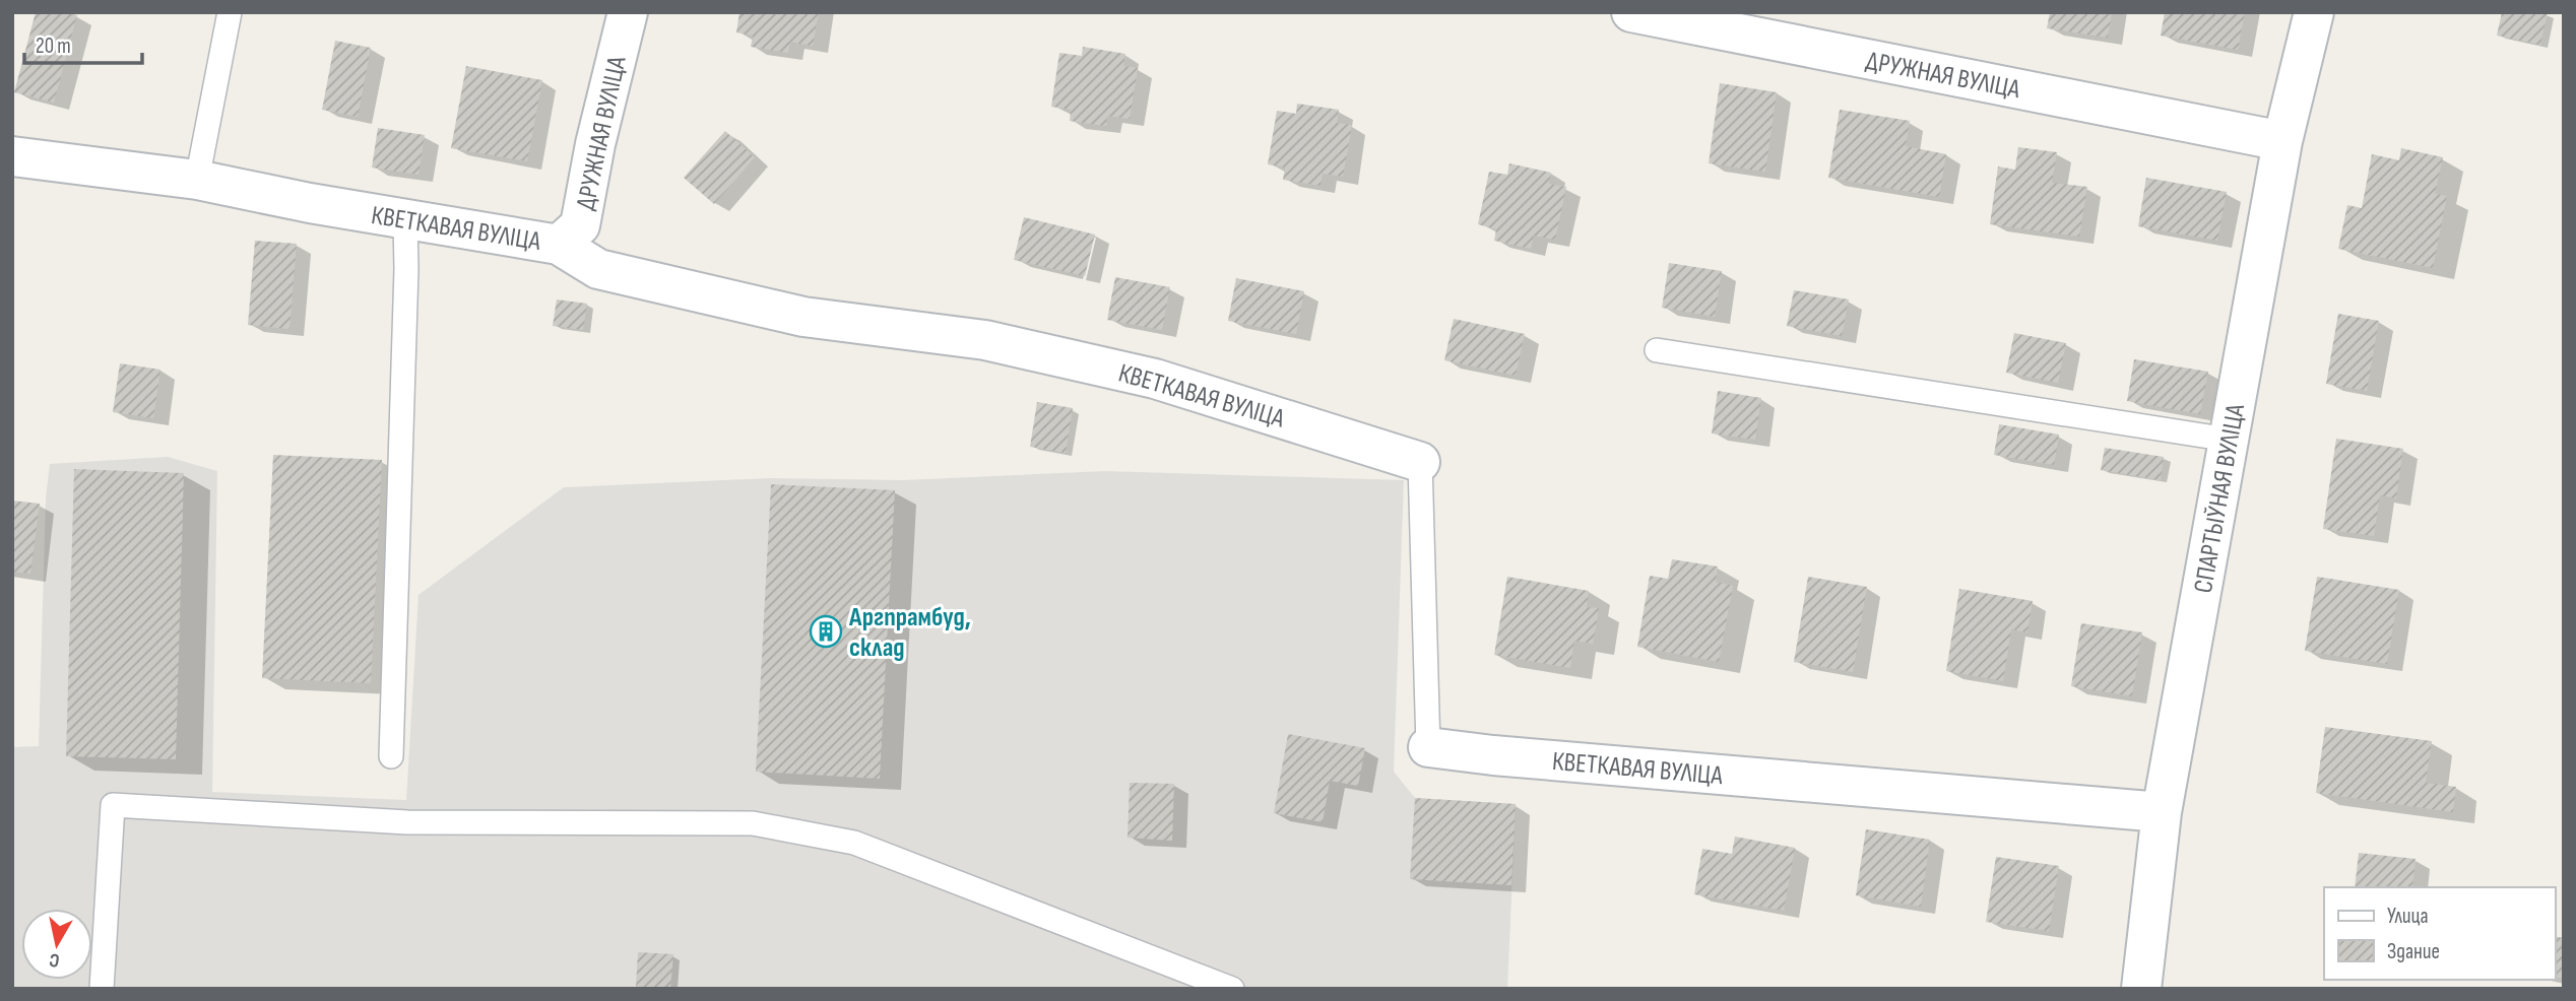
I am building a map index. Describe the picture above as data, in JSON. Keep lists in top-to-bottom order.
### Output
{
  "streets": {
    "street": ["ДРУЖНАЯ ВУЛІЦА", "КВЕТКАВАЯ ВУЛІЦА", "СПАРТЫЎНАЯ ВУЛІЦА"]
  },
  "crossings": [
    ["ДРУЖНАЯ ВУЛІЦА", "КВЕТКАВАЯ ВУЛІЦА"],
    ["ДРУЖНАЯ ВУЛІЦА", "СПАРТЫЎНАЯ ВУЛІЦА"],
    ["КВЕТКАВАЯ ВУЛІЦА", "СПАРТЫЎНАЯ ВУЛІЦА"]
  ],
  "places": {
    "building": ["Аргпрамбуд, склад"]
  },
  "legend": ["Улица", "Здание"],
  "scale_bar": "20 m",
  "north": "bottom"
}
